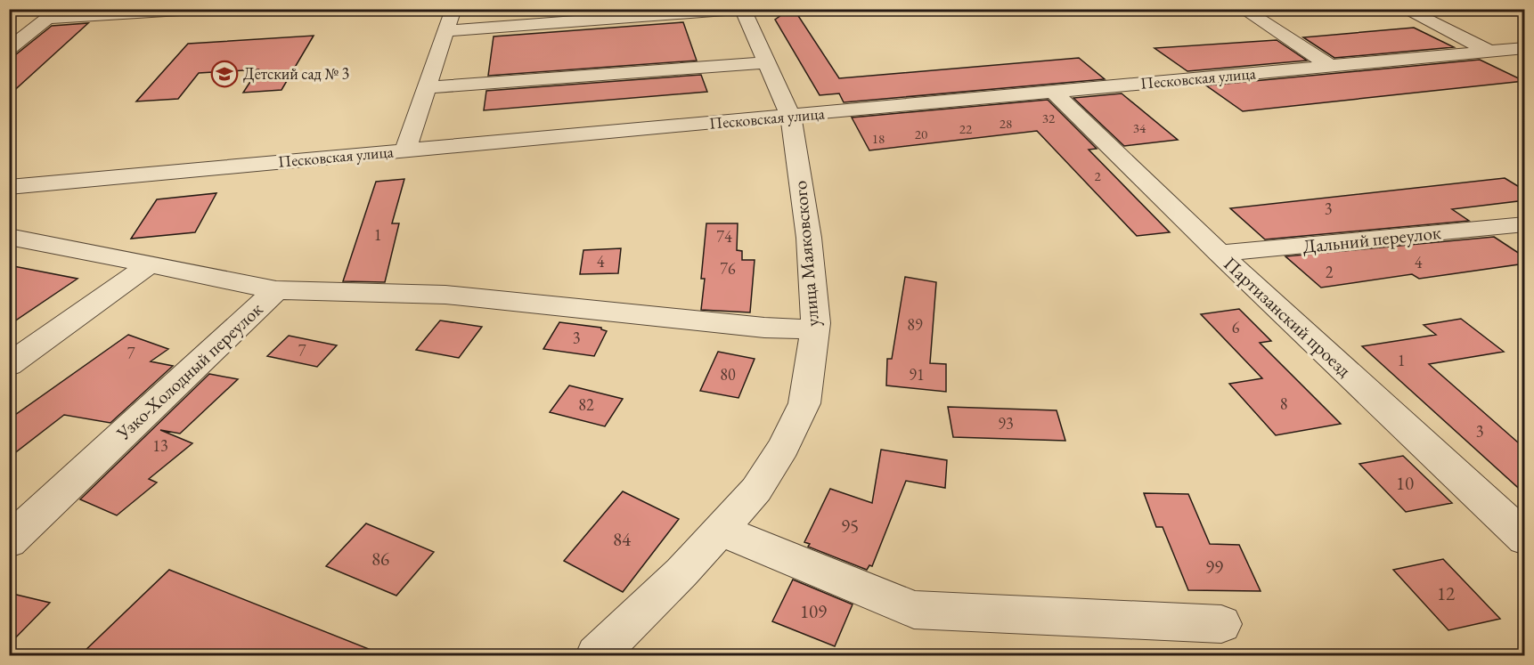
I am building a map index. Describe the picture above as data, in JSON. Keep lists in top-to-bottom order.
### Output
{
  "streets": {
    "street": [
      "Песковская улица",
      "Дальний переулок",
      "улица Маяковского",
      "Партизанский проезд",
      "Узко-Холодный переулок"
    ]
  },
  "crossings": [
    ["Песковская улица", "улица Маяковского"],
    ["Песковская улица", "Партизанский проезд"],
    ["Дальний переулок", "Партизанский проезд"]
  ],
  "places": {
    "school or university": ["Детский сад № 3"]
  },
  "house_numbers": [
    "32",
    "28",
    "34",
    "22",
    "20",
    "18",
    "2",
    "3",
    "1",
    "74",
    "4",
    "4",
    "76",
    "2",
    "89",
    "6",
    "3",
    "7",
    "7",
    "1",
    "80",
    "91",
    "8",
    "82",
    "93",
    "3",
    "13",
    "10",
    "95",
    "84",
    "86",
    "99",
    "12",
    "109"
  ]
}
